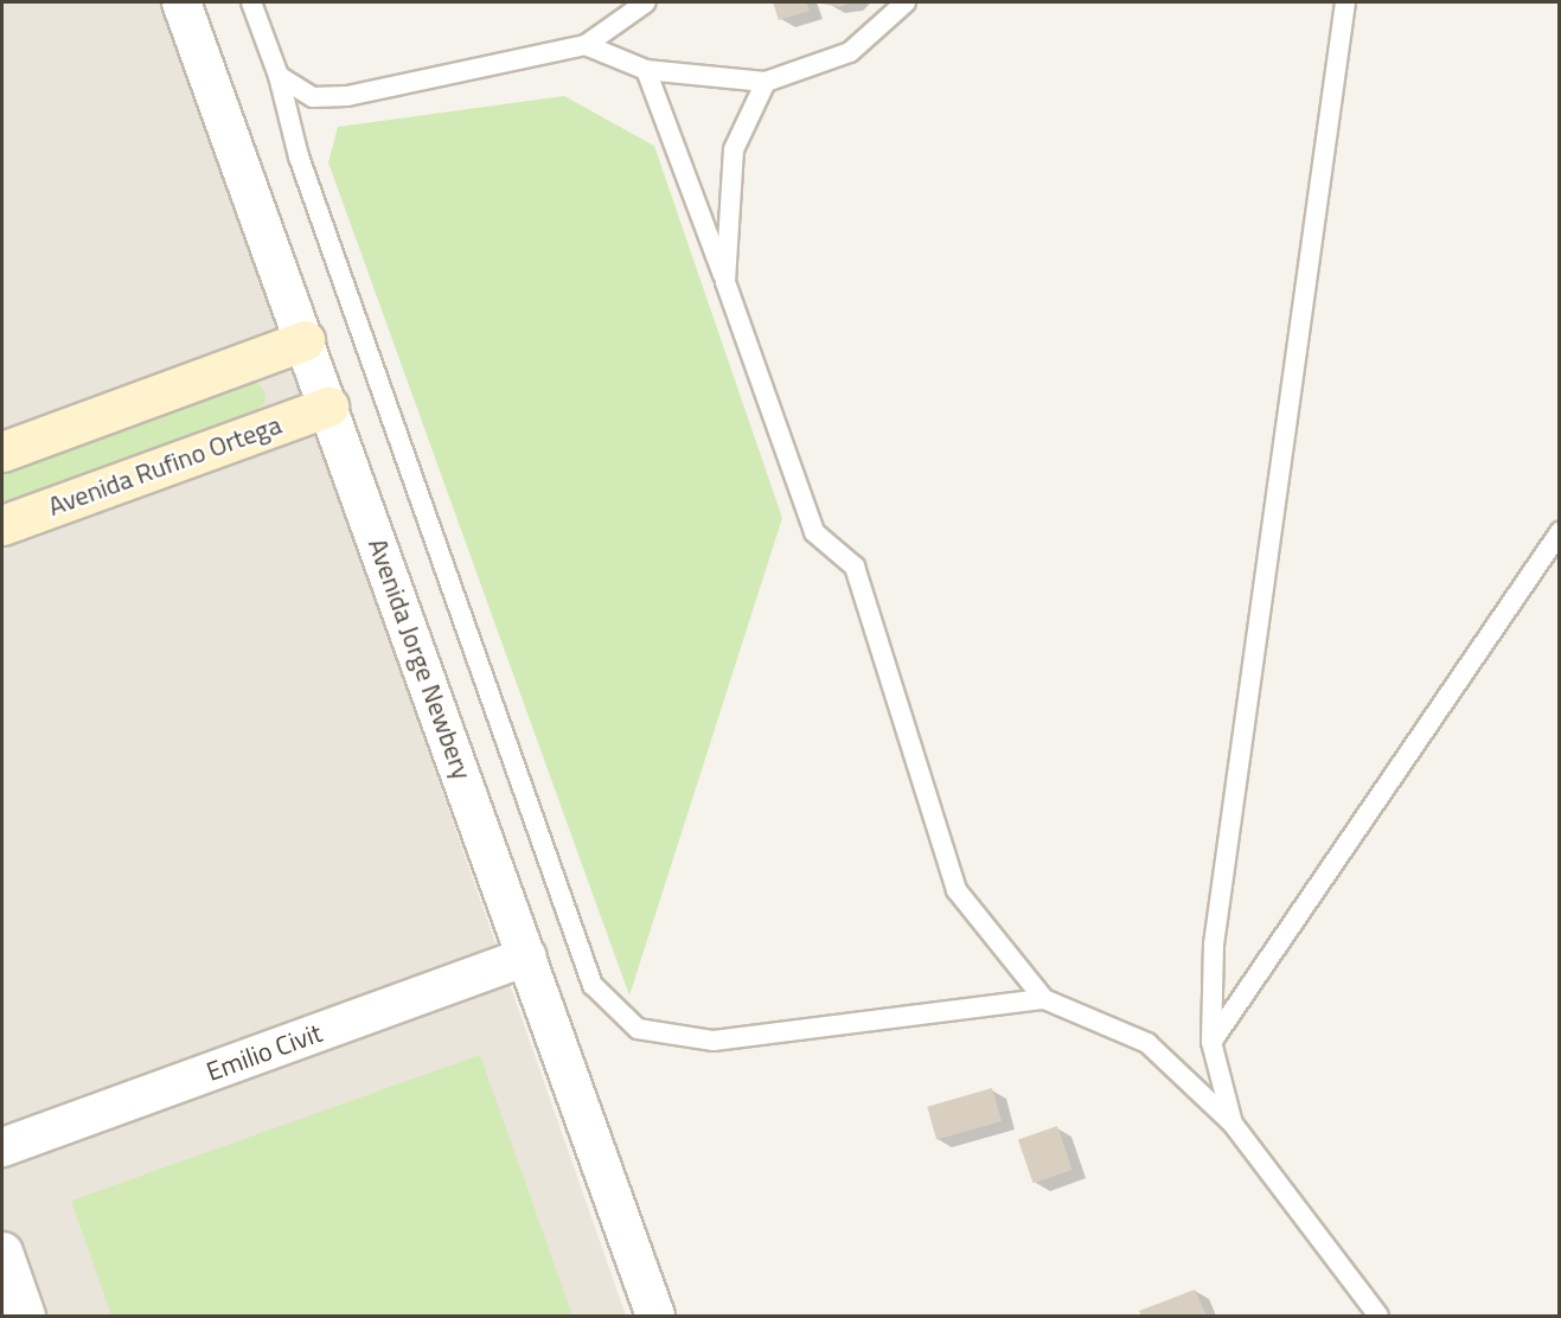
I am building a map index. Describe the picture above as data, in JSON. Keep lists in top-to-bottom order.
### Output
{
  "streets": {
    "main road": ["Avenida Rufino Ortega"],
    "street": ["Avenida Jorge Newbery", "Emilio Civit"]
  },
  "crossings": [
    ["Avenida Rufino Ortega", "Avenida Jorge Newbery"],
    ["Avenida Jorge Newbery", "Emilio Civit"]
  ]
}
